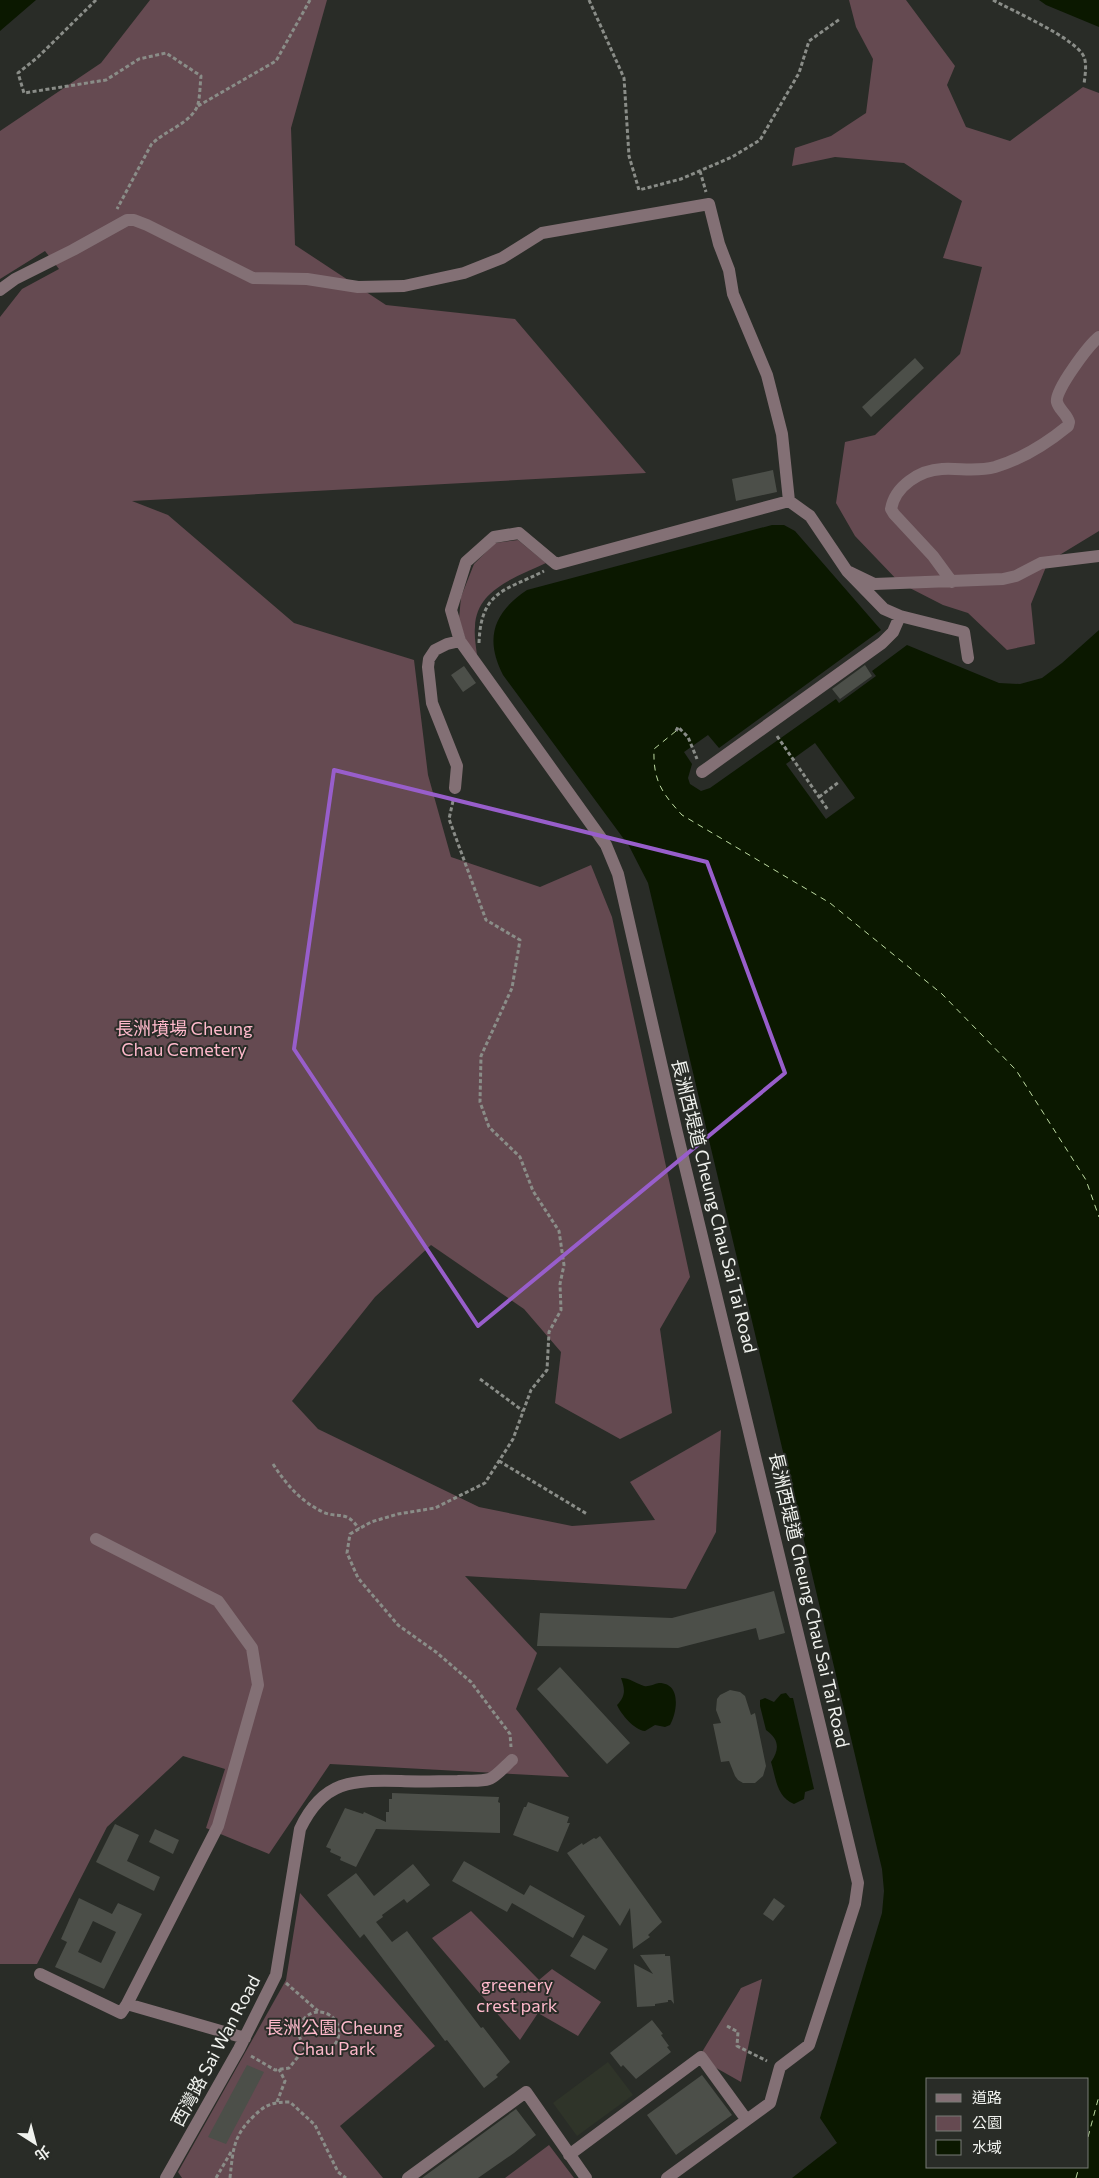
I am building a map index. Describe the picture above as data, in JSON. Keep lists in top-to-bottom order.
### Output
{
  "streets": {
    "street": ["長洲西堤道 Cheung Chau Sai Tai Road", "西灣路 Sai Wan Road"]
  },
  "parks": ["長洲墳場 Cheung Chau Cemetery", "greenery crest park", "長洲公園 Cheung Chau Park"],
  "legend": ["道路", "公園", "水域"],
  "north": "bottom right"
}
